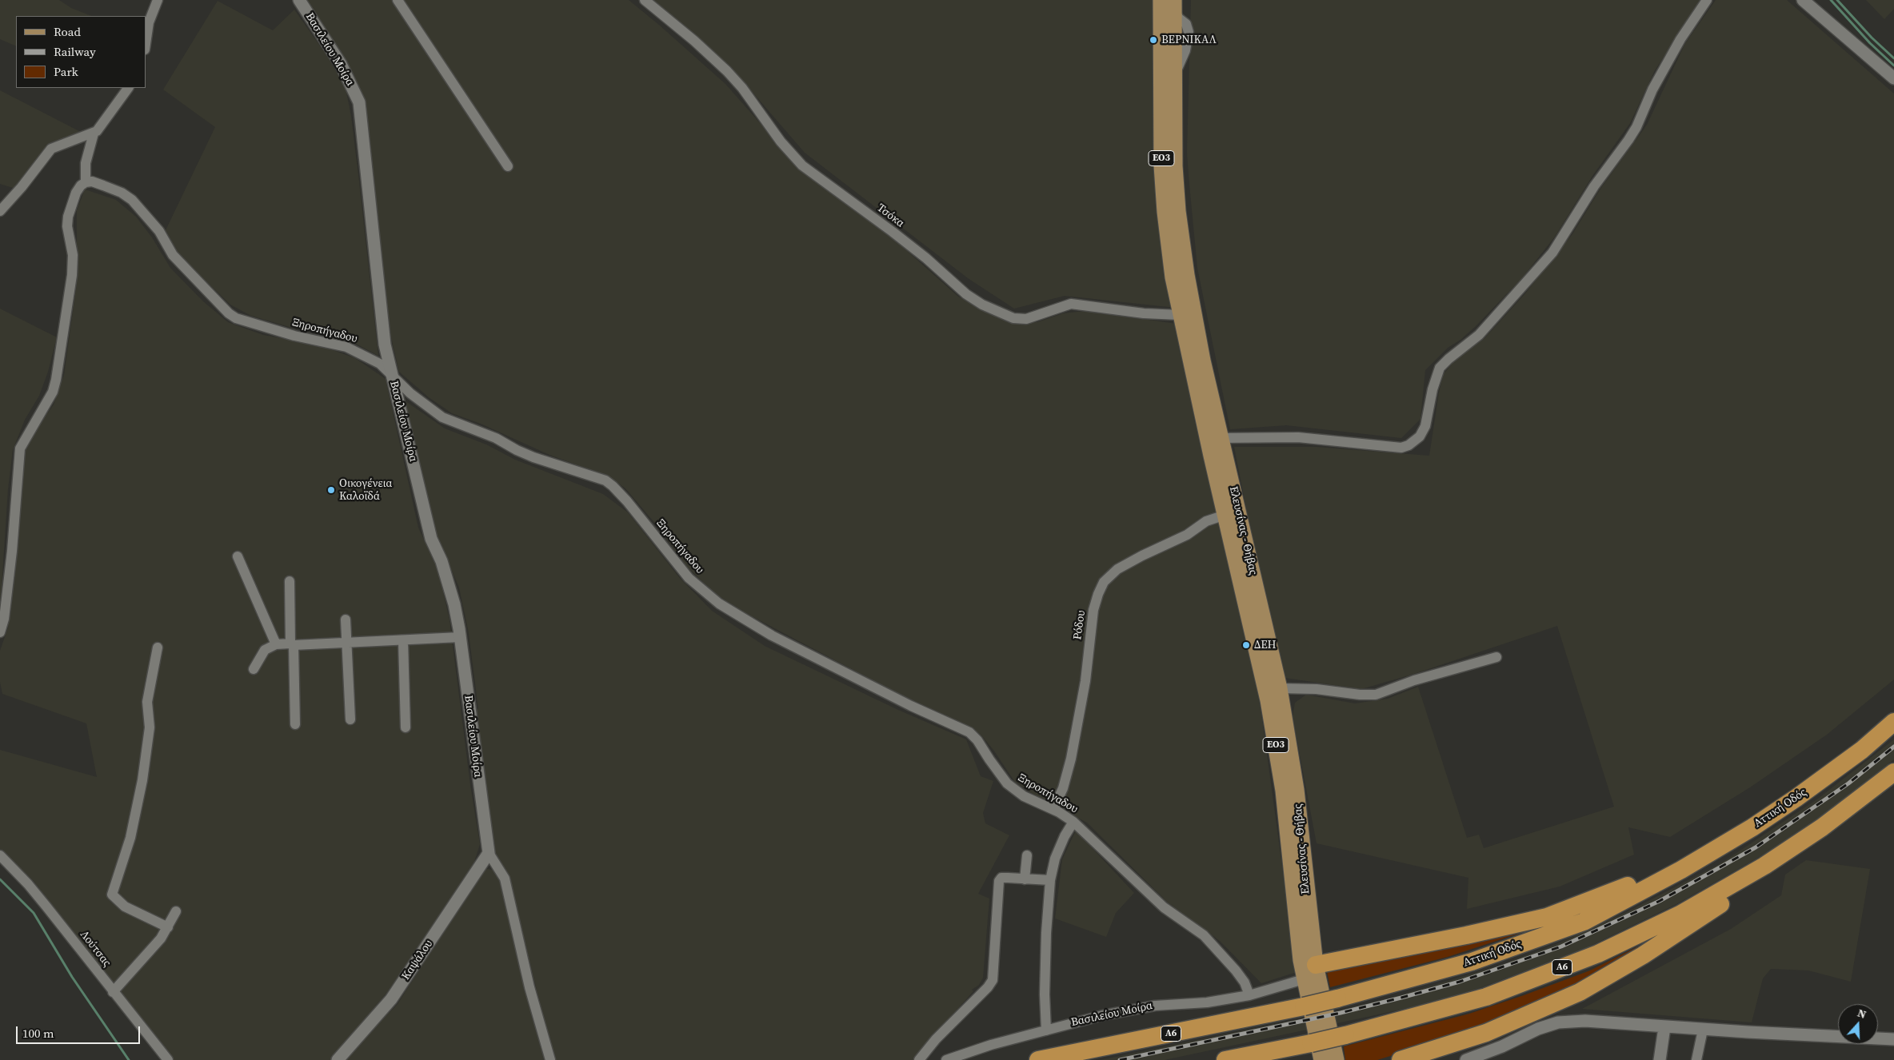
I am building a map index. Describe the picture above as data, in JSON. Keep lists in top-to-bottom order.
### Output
{
  "streets": {
    "highway": ["Αττική Οδός", "Α6"],
    "main road": ["ΕΟ3", "Ελευσίνας - Θήβας"],
    "street": [
      "Βασιλείου Μοίρα",
      "Τσόκα",
      "Ξηροπήγαδου",
      "Ρόδου",
      "Λούτσας",
      "Καψάλου"
    ]
  },
  "crossings": [
    ["Βασιλείου Μοίρα", "Ξηροπήγαδου"],
    ["Βασιλείου Μοίρα", "Ελευσίνας - Θήβας"],
    ["Βασιλείου Μοίρα", "Καψάλου"],
    ["Τσόκα", "Ελευσίνας - Θήβας"],
    ["Ξηροπήγαδου", "Ρόδου"],
    ["Ελευσίνας - Θήβας", "Ρόδου"]
  ],
  "places": ["ΒΕΡΝΙΚΑΛ", "Οικογένεια Καλοϊδά", "ΔΕΗ"],
  "legend": ["Road", "Railway", "Park"],
  "scale_bar": "100 m",
  "north": "top"
}
